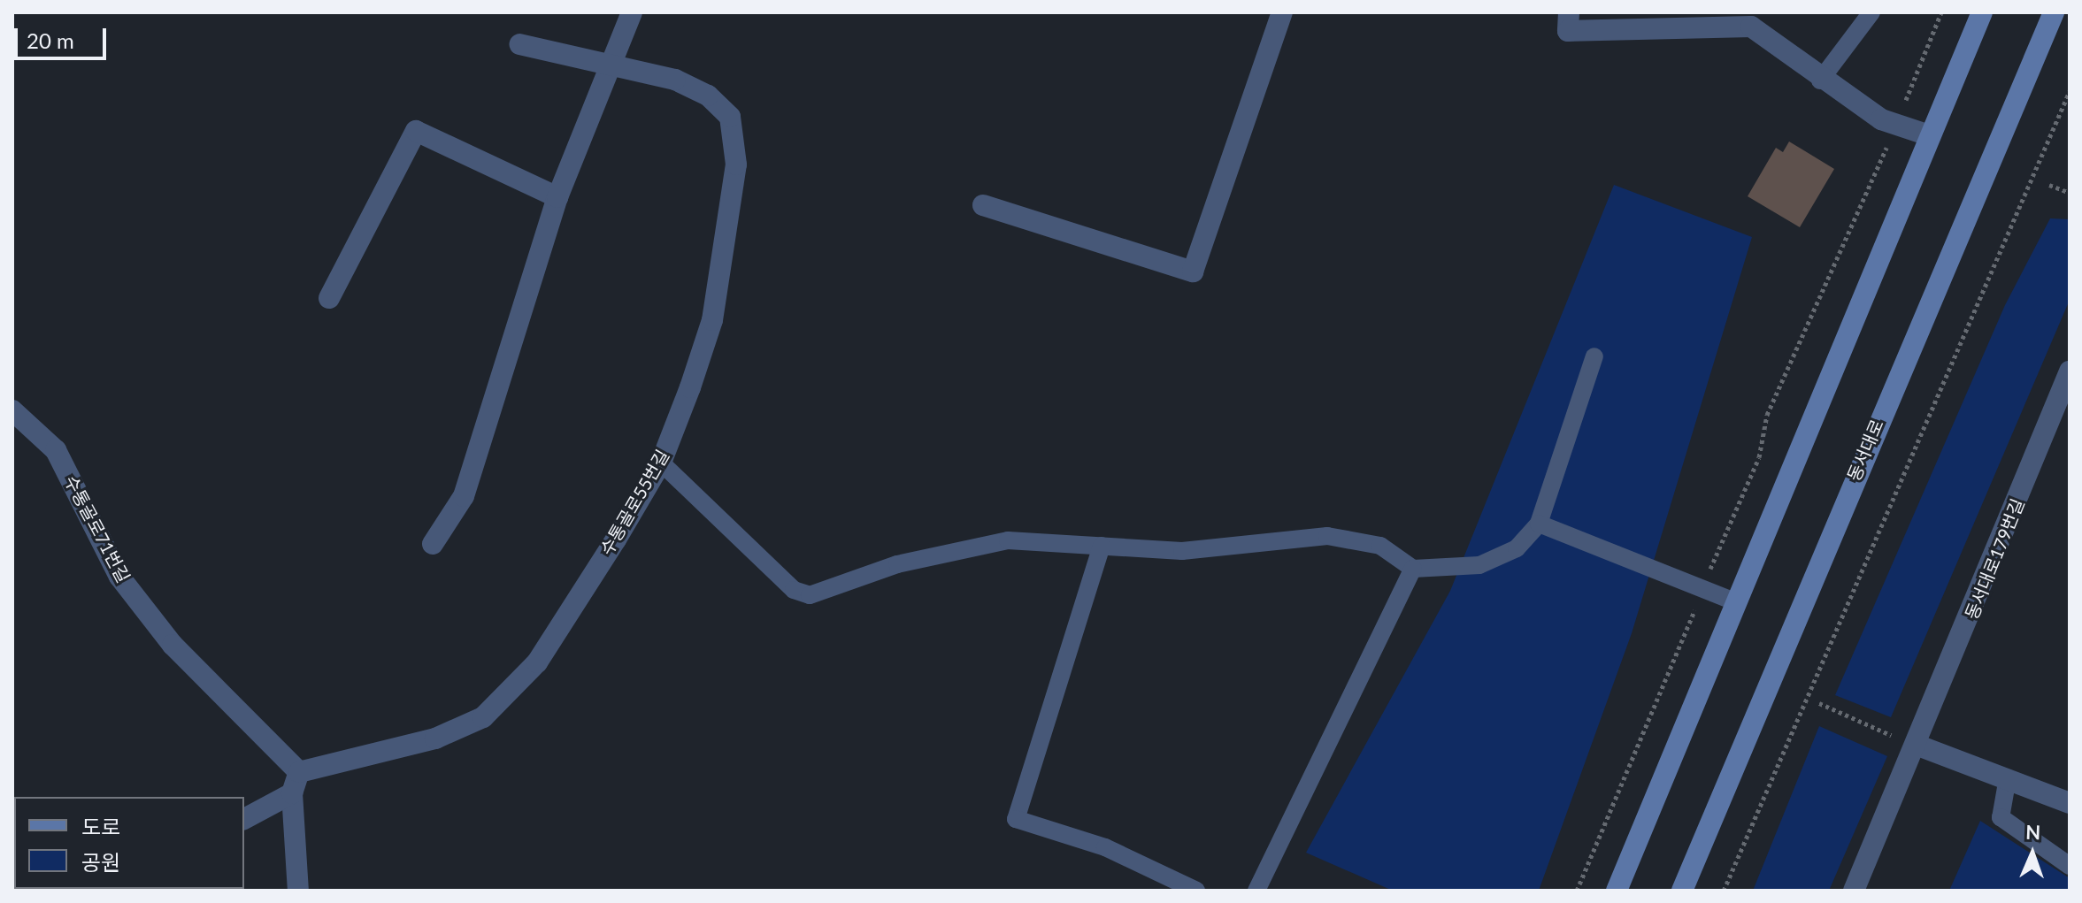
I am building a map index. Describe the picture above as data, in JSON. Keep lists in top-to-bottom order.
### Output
{
  "streets": {
    "street": [
      "동서대로",
      "수통골로55번길",
      "수통골로71번길",
      "동서대로179번길"
    ]
  },
  "crossings": [
    ["수통골로55번길", "수통골로71번길"]
  ],
  "legend": ["도로", "공원"],
  "scale_bar": "20 m",
  "north": "top"
}
